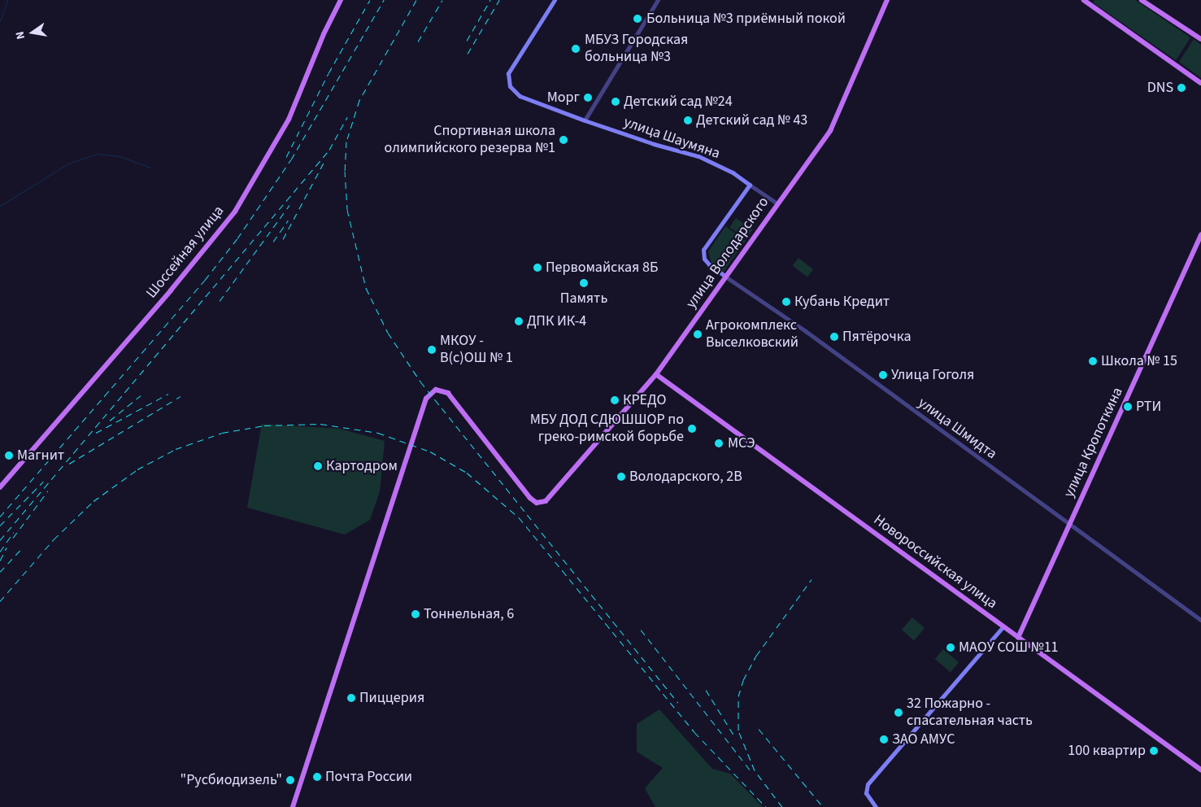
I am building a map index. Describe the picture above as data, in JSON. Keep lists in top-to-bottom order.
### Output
{
  "streets": {
    "main road": [
      "улица Шаумяна",
      "Шоссейная улица",
      "улица Володарского",
      "улица Шмидта",
      "улица Кропоткина",
      "Новороссийская улица"
    ]
  },
  "crossings": [
    ["улица Шаумяна", "улица Володарского"],
    ["улица Володарского", "улица Шмидта"],
    ["улица Володарского", "Новороссийская улица"],
    ["улица Шмидта", "улица Кропоткина"],
    ["улица Кропоткина", "Новороссийская улица"]
  ],
  "places": [
    "Больница №3 приёмный покой",
    "МБУЗ Городская больница №3",
    "DNS",
    "Морг",
    "Детский сад №24",
    "Детский сад № 43",
    "Спортивная школа олимпийского резерва №1",
    "Первомайская 8Б",
    "Память",
    "Кубань Кредит",
    "ДПК ИК-4",
    "Агрокомплекс Выселковский",
    "Пятёрочка",
    "МКОУ - В(с)ОШ № 1",
    "Школа № 15",
    "Улица Гоголя",
    "КРЕДО",
    "РТИ",
    "МБУ ДОД СДЮШШОР по греко-римской борьбе",
    "МСЭ",
    "Магнит",
    "Картодром",
    "Володарского, 2В",
    "Тоннельная, 6",
    "МАОУ СОШ №11",
    "Пиццерия",
    "32 Пожарно - спасательная часть",
    "ЗАО АМУС",
    "100 квартир",
    "Почта России",
    "\"Русбиодизель\""
  ],
  "north": "left"
}
